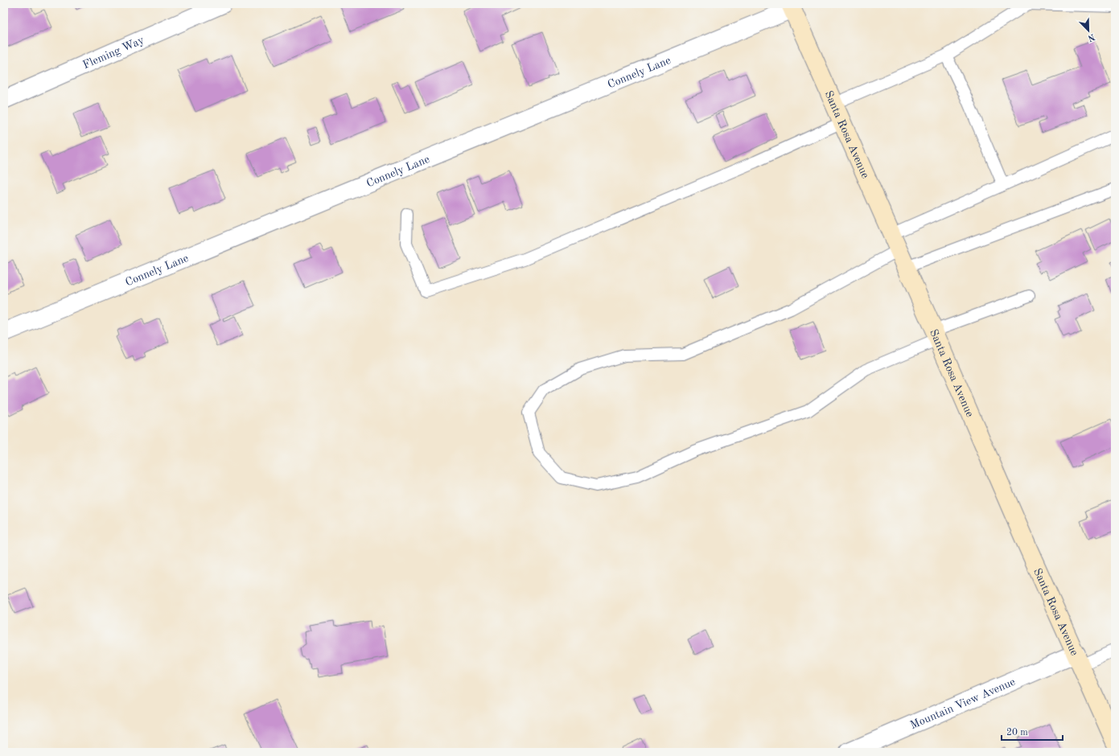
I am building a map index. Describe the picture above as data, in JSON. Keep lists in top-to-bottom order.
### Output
{
  "streets": {
    "main road": ["Santa Rosa Avenue"],
    "street": ["Fleming Way", "Connely Lane", "Mountain View Avenue"]
  },
  "crossings": [
    ["Connely Lane", "Santa Rosa Avenue"],
    ["Santa Rosa Avenue", "Mountain View Avenue"]
  ],
  "scale_bar": "20 m",
  "north": "bottom right"
}
